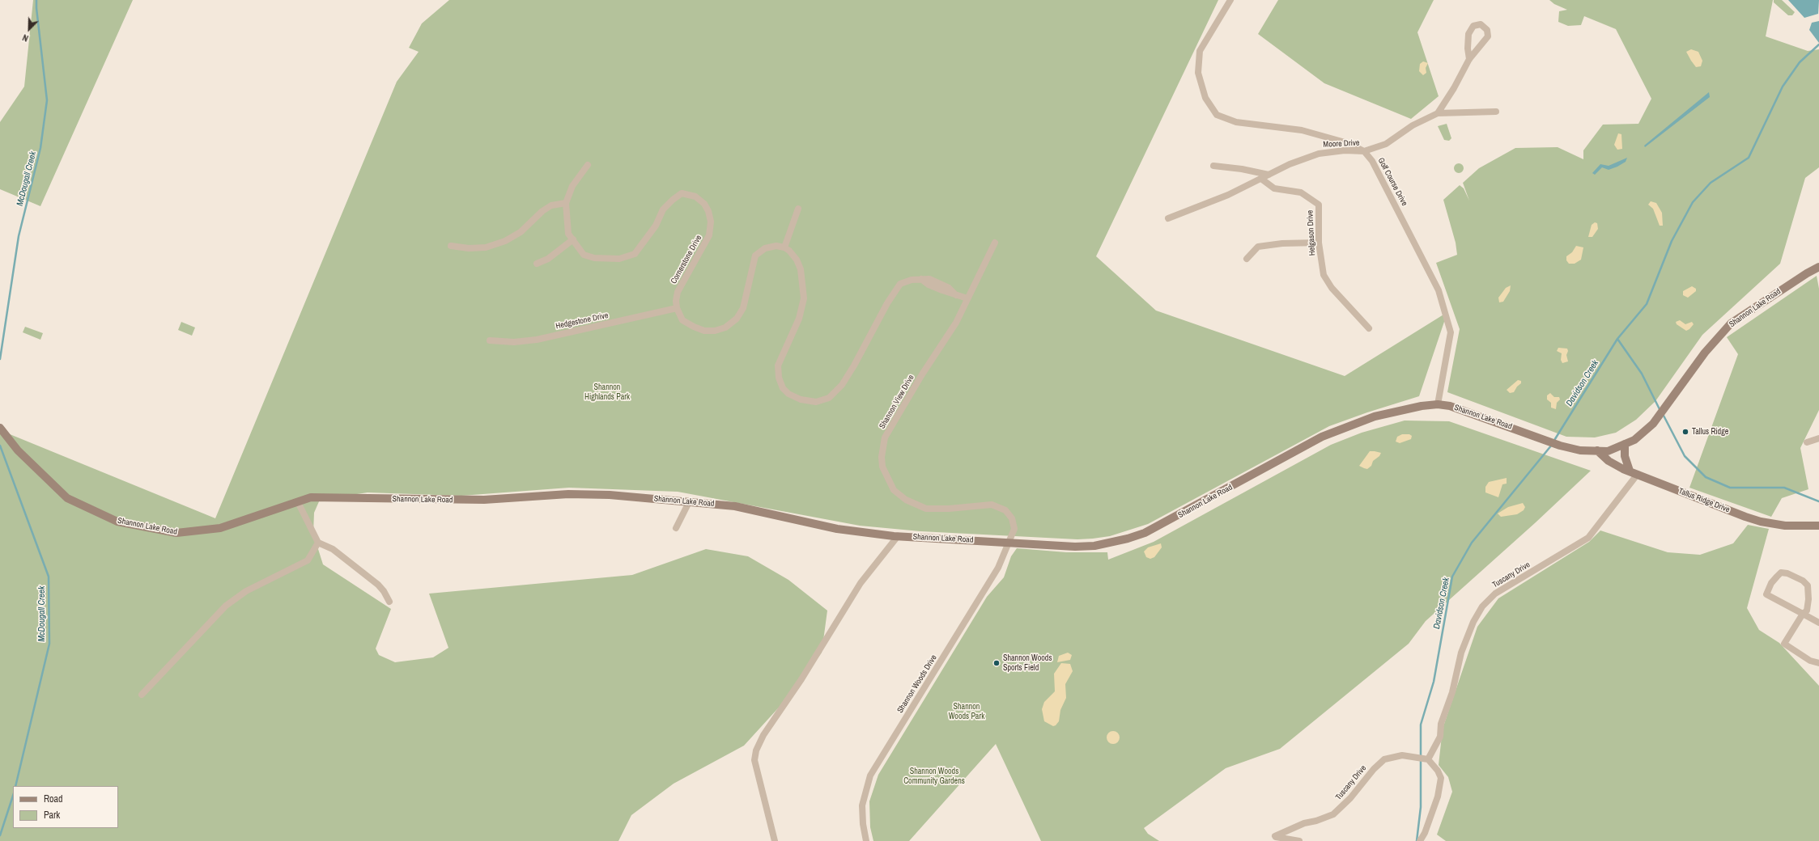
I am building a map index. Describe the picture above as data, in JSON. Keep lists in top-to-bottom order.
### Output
{
  "streets": {
    "main road": ["Shannon Lake Road", "Tallus Ridge Drive"],
    "street": [
      "Moore Drive",
      "Golf Course Drive",
      "Helgason Drive",
      "Cornerstone Drive",
      "Hedgestone Drive",
      "Shannon View Drive",
      "Tuscany Drive",
      "Shannon Woods Drive"
    ]
  },
  "crossings": [
    ["Moore Drive", "Golf Course Drive"],
    ["Moore Drive", "Helgason Drive"],
    ["Golf Course Drive", "Shannon Lake Road"],
    ["Cornerstone Drive", "Hedgestone Drive"],
    ["Shannon Lake Road", "Shannon View Drive"],
    ["Shannon Lake Road", "Tallus Ridge Drive"],
    ["Shannon Lake Road", "Shannon Woods Drive"],
    ["Shannon View Drive", "Shannon Woods Drive"],
    ["Tallus Ridge Drive", "Tuscany Drive"]
  ],
  "water": ["McDougall Creek", "Davidson Creek"],
  "parks": ["Shannon Highlands Park", "Shannon Woods Park", "Shannon Woods Community Gardens"],
  "places": ["Tallus Ridge", "Shannon Woods Sports Field"],
  "legend": ["Road", "Park"],
  "north": "bottom left"
}
